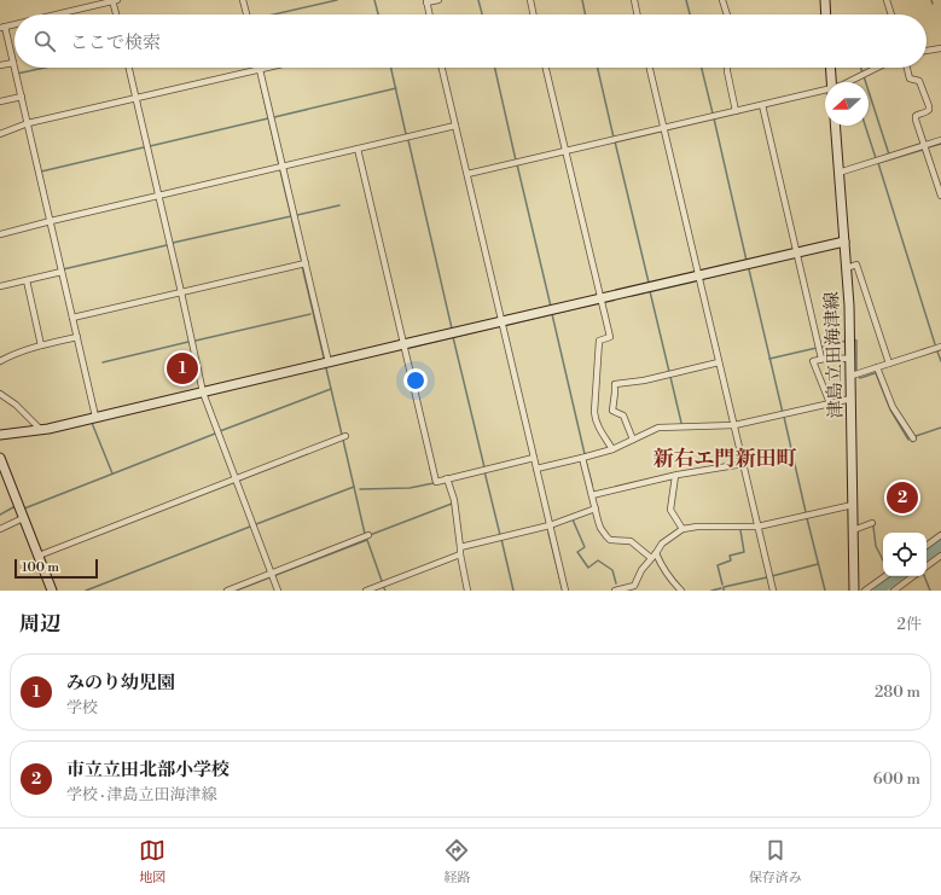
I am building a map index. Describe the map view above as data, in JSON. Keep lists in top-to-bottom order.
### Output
{
  "streets": {
    "street": ["津島立田海津線"]
  },
  "districts": ["新右エ門新田町"],
  "scale_bar": "100 m",
  "north": "left",
  "page": {
    "search": "ここで検索",
    "pins": ["1", "2"],
    "scale": "100 m",
    "heading": ["周辺", "2件"],
    "list": [
      {
        "mark": "1",
        "name": "みのり幼児園",
        "note": "学校",
        "value": "280 m"
      },
      {
        "mark": "2",
        "name": "市立立田北部小学校",
        "note": "学校 · 津島立田海津線",
        "value": "600 m"
      }
    ],
    "nav": ["地図", "経路", "保存済み"]
  }
}
